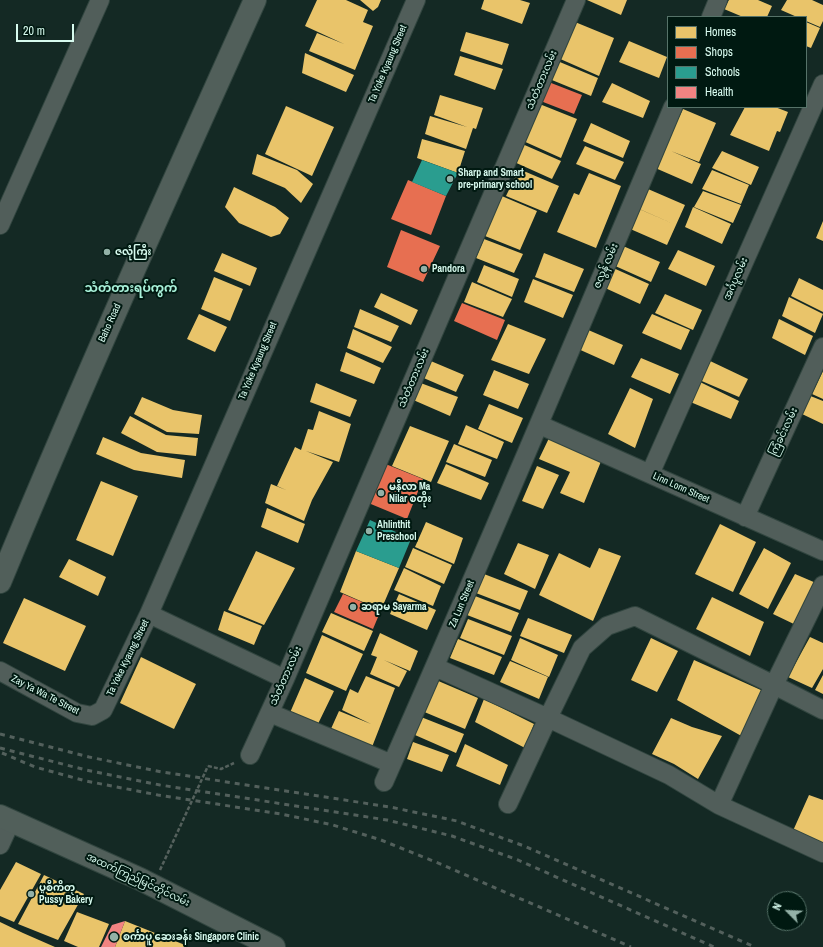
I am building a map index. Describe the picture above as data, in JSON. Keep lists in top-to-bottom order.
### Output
{
  "streets": {
    "main road": ["Baho Road", "အထက်ကြည်မြင်တိုင်လမ်း"],
    "street": [
      "Ta Yoke Kyaung Street",
      "သံတံတားလမ်း",
      "ဇလွန် လမ်း",
      "အင်္ဂပူလမ်း",
      "ကြံခင်းလမ်း",
      "Linn Lonn Street",
      "Za Lun Street",
      "Zay Ya Wa Te Street"
    ]
  },
  "crossings": [
    ["Ta Yoke Kyaung Street", "Zay Ya Wa Te Street"],
    ["ဇလွန် လမ်း", "Linn Lonn Street"],
    ["ဇလွန် လမ်း", "Za Lun Street"],
    ["အင်္ဂပူလမ်း", "Linn Lonn Street"],
    ["ကြံခင်းလမ်း", "Linn Lonn Street"],
    ["Linn Lonn Street", "Za Lun Street"]
  ],
  "districts": ["သံတံတားရပ်ကွက်"],
  "places": [
    "Sharp and Smart pre-primary school",
    "ဇလုံကြီး",
    "Pandora",
    "မနီလာ Ma Nilar စတိုး",
    "Ahlinthit Preschool",
    "ဆရာမ Sayarma",
    "ပူစီကိတ္ Pussy Bakery",
    "စင်္ကာပူ ဆေးခန်း Singapore Clinic"
  ],
  "legend": [
    "Homes",
    "Shops",
    "Schools",
    "Health"
  ],
  "scale_bar": "20 m",
  "north": "top left"
}
